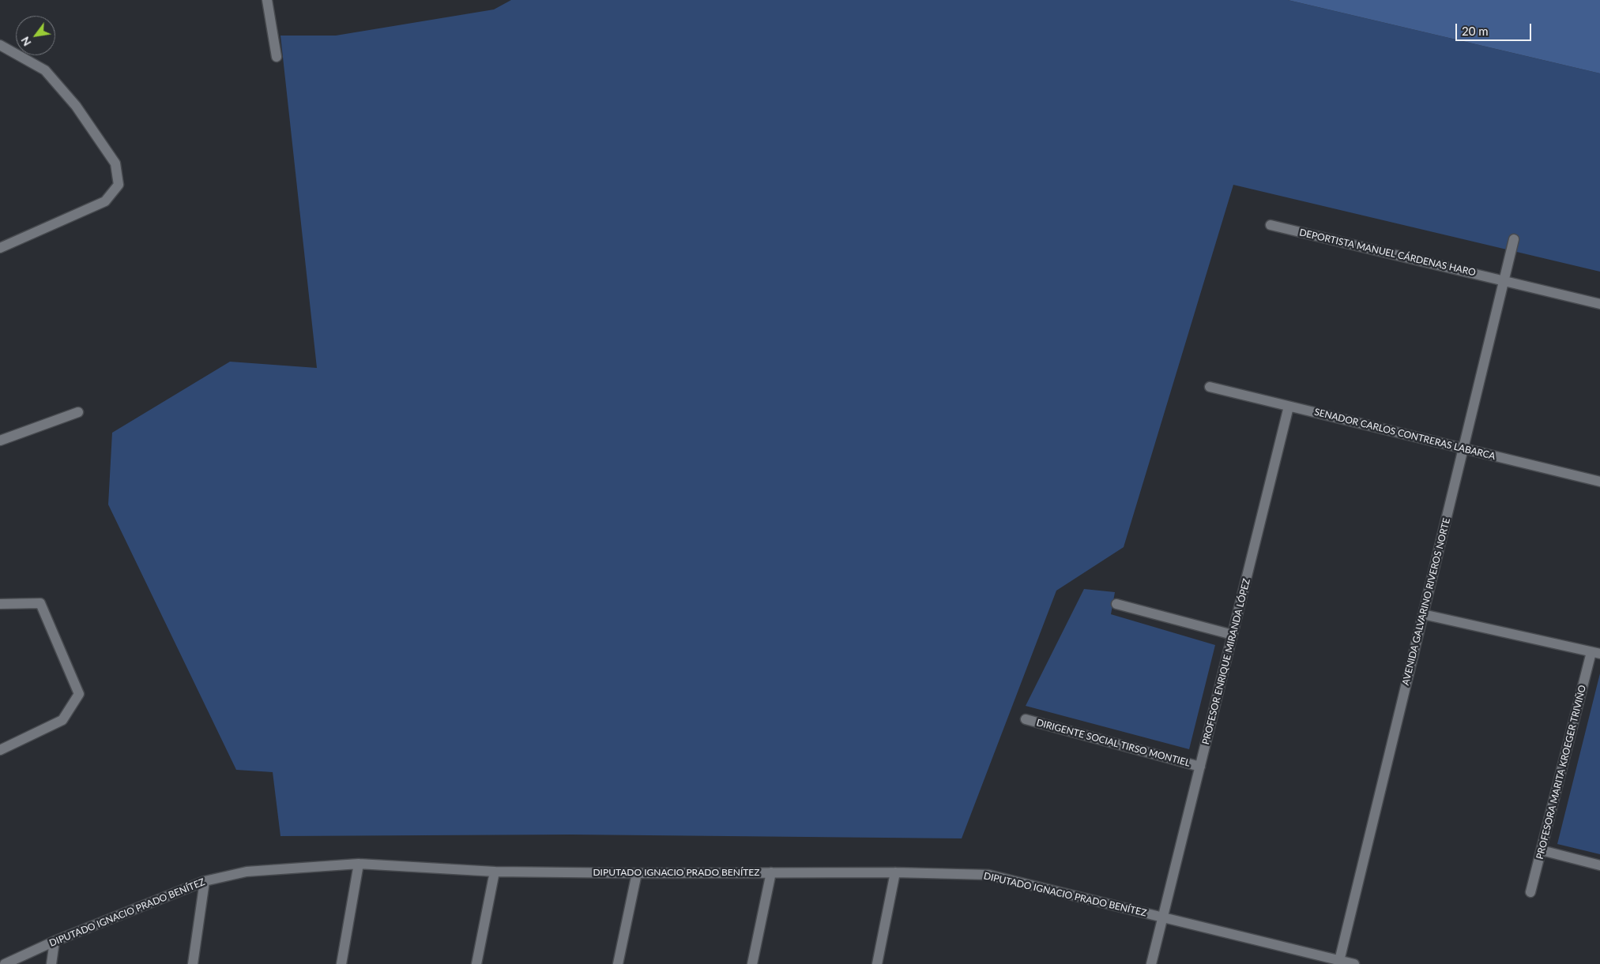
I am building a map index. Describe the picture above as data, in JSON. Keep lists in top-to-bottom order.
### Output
{
  "streets": {
    "street": [
      "DEPORTISTA MANUEL CÁRDENAS HARO",
      "SENADOR CARLOS CONTRERAS LABARCA",
      "AVENIDA GALVARINO RIVEROS NORTE",
      "PROFESOR ENRIQUE MIRANDA LÓPEZ",
      "DIRIGENTE SOCIAL TIRSO MONTIEL",
      "PROFESORA MARITA KROEGER TRIVIÑO",
      "DIPUTADO IGNACIO PRADO BENÍTEZ"
    ]
  },
  "crossings": [
    ["DEPORTISTA MANUEL CÁRDENAS HARO", "AVENIDA GALVARINO RIVEROS NORTE"],
    ["SENADOR CARLOS CONTRERAS LABARCA", "AVENIDA GALVARINO RIVEROS NORTE"],
    ["SENADOR CARLOS CONTRERAS LABARCA", "PROFESOR ENRIQUE MIRANDA LÓPEZ"],
    ["AVENIDA GALVARINO RIVEROS NORTE", "DIPUTADO IGNACIO PRADO BENÍTEZ"],
    ["PROFESOR ENRIQUE MIRANDA LÓPEZ", "DIRIGENTE SOCIAL TIRSO MONTIEL"],
    ["PROFESOR ENRIQUE MIRANDA LÓPEZ", "DIPUTADO IGNACIO PRADO BENÍTEZ"]
  ],
  "scale_bar": "20 m",
  "north": "bottom left"
}
